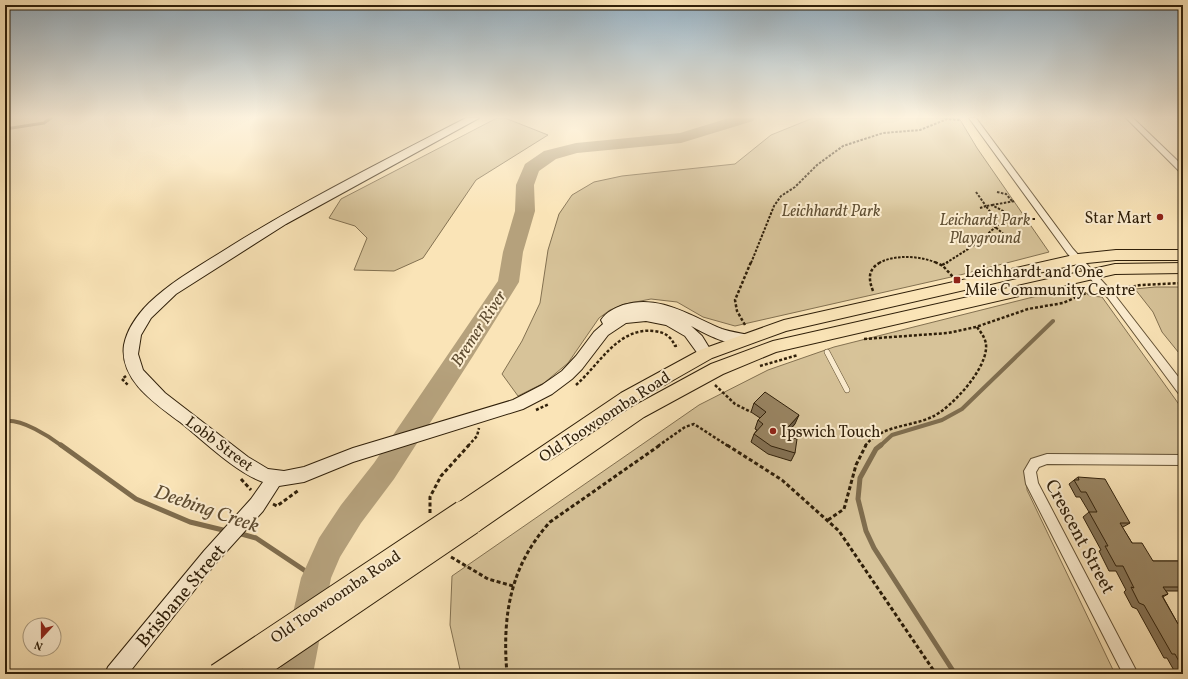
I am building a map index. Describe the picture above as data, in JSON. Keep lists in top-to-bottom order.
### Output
{
  "streets": {
    "main road": ["Old Toowoomba Road", "Lobb Street", "Brisbane Street"],
    "street": ["Crescent Street"]
  },
  "crossings": [
    ["Old Toowoomba Road", "Lobb Street"],
    ["Lobb Street", "Brisbane Street"]
  ],
  "water": ["Bremer River", "Deebing Creek"],
  "parks": ["Leichhardt Park", "Leichardt Park Playground"],
  "places": {
    "other": ["Star Mart", "Ipswich Touch"],
    "transit": ["Leichhardt and One Mile Community Centre"]
  },
  "north": "bottom"
}
